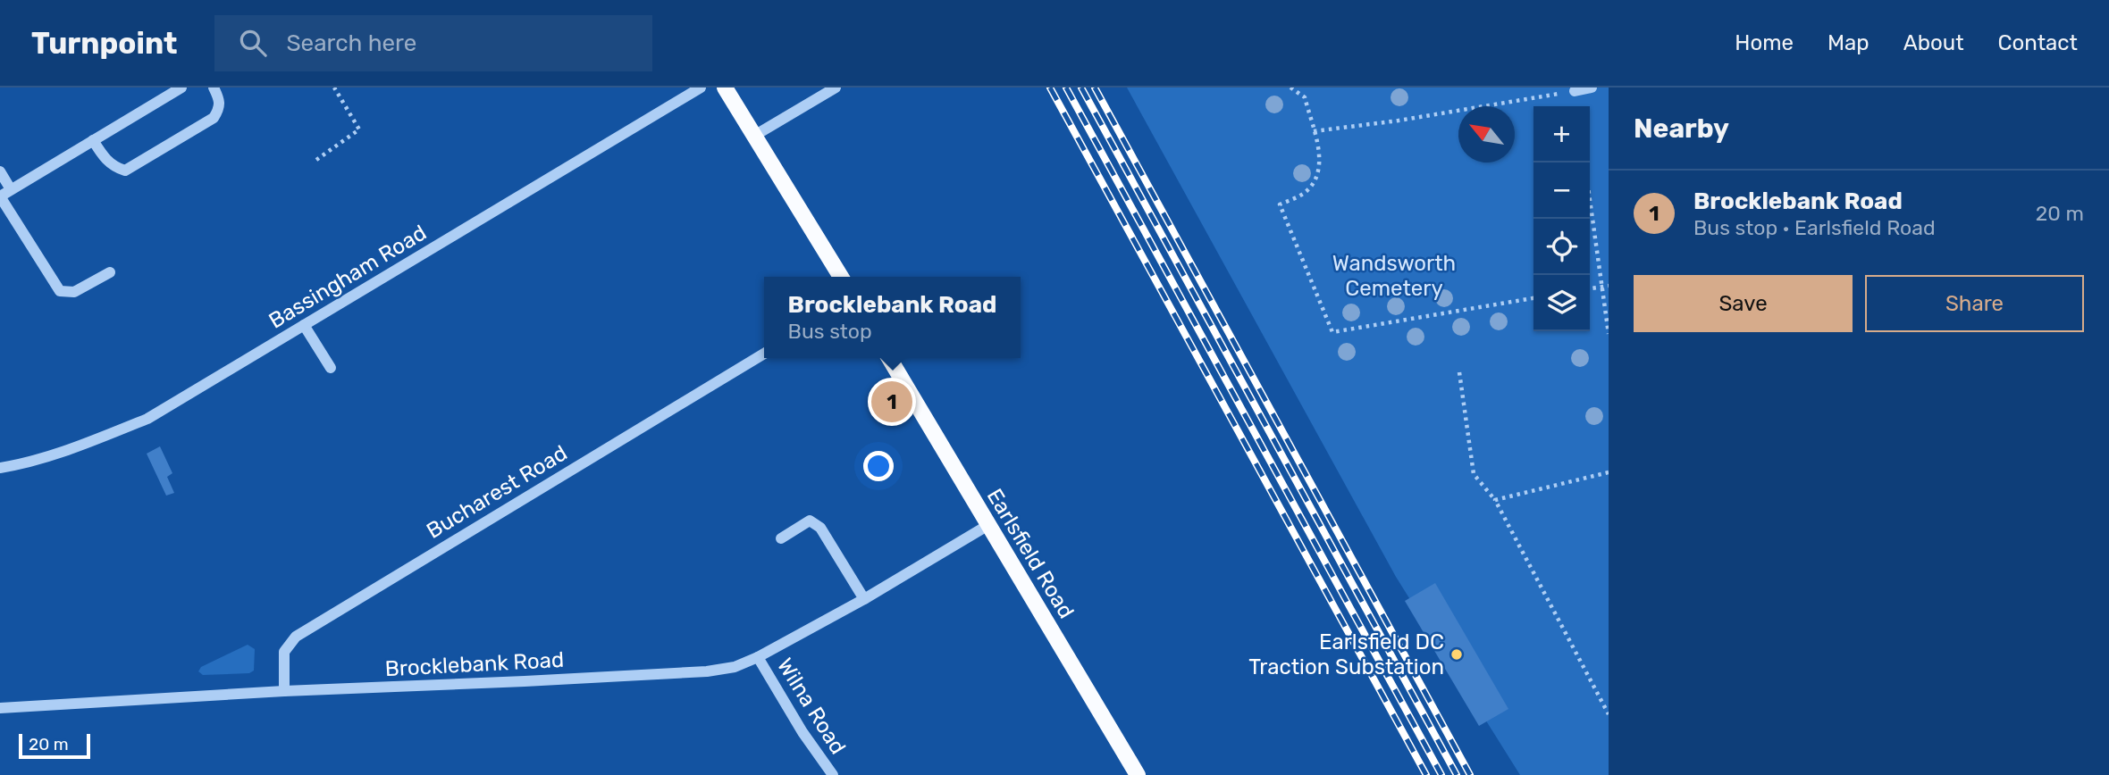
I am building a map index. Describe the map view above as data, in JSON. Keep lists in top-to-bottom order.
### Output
{
  "streets": {
    "main road": ["Earlsfield Road"],
    "street": [
      "Bassingham Road",
      "Bucharest Road",
      "Brocklebank Road",
      "Wilna Road"
    ]
  },
  "crossings": [
    ["Bucharest Road", "Brocklebank Road"],
    ["Earlsfield Road", "Brocklebank Road"],
    ["Brocklebank Road", "Wilna Road"]
  ],
  "parks": ["Wandsworth Cemetery"],
  "places": ["Earlsfield DC Traction Substation"],
  "scale_bar": "20 m",
  "north": "top left",
  "page": {
    "header": "Turnpoint",
    "search": "Search here",
    "nav": [
      "Home",
      "Map",
      "About",
      "Contact"
    ],
    "heading": "Nearby",
    "map_buttons": ["+", "−"],
    "list": [
      {
        "mark": "1",
        "name": "Brocklebank Road",
        "note": "Bus stop · Earlsfield Road",
        "value": "20 m"
      }
    ],
    "buttons": ["Save", "Share"],
    "popup": ["Brocklebank Road", "Bus stop"],
    "pins": "1",
    "scale": "20 m"
  }
}
